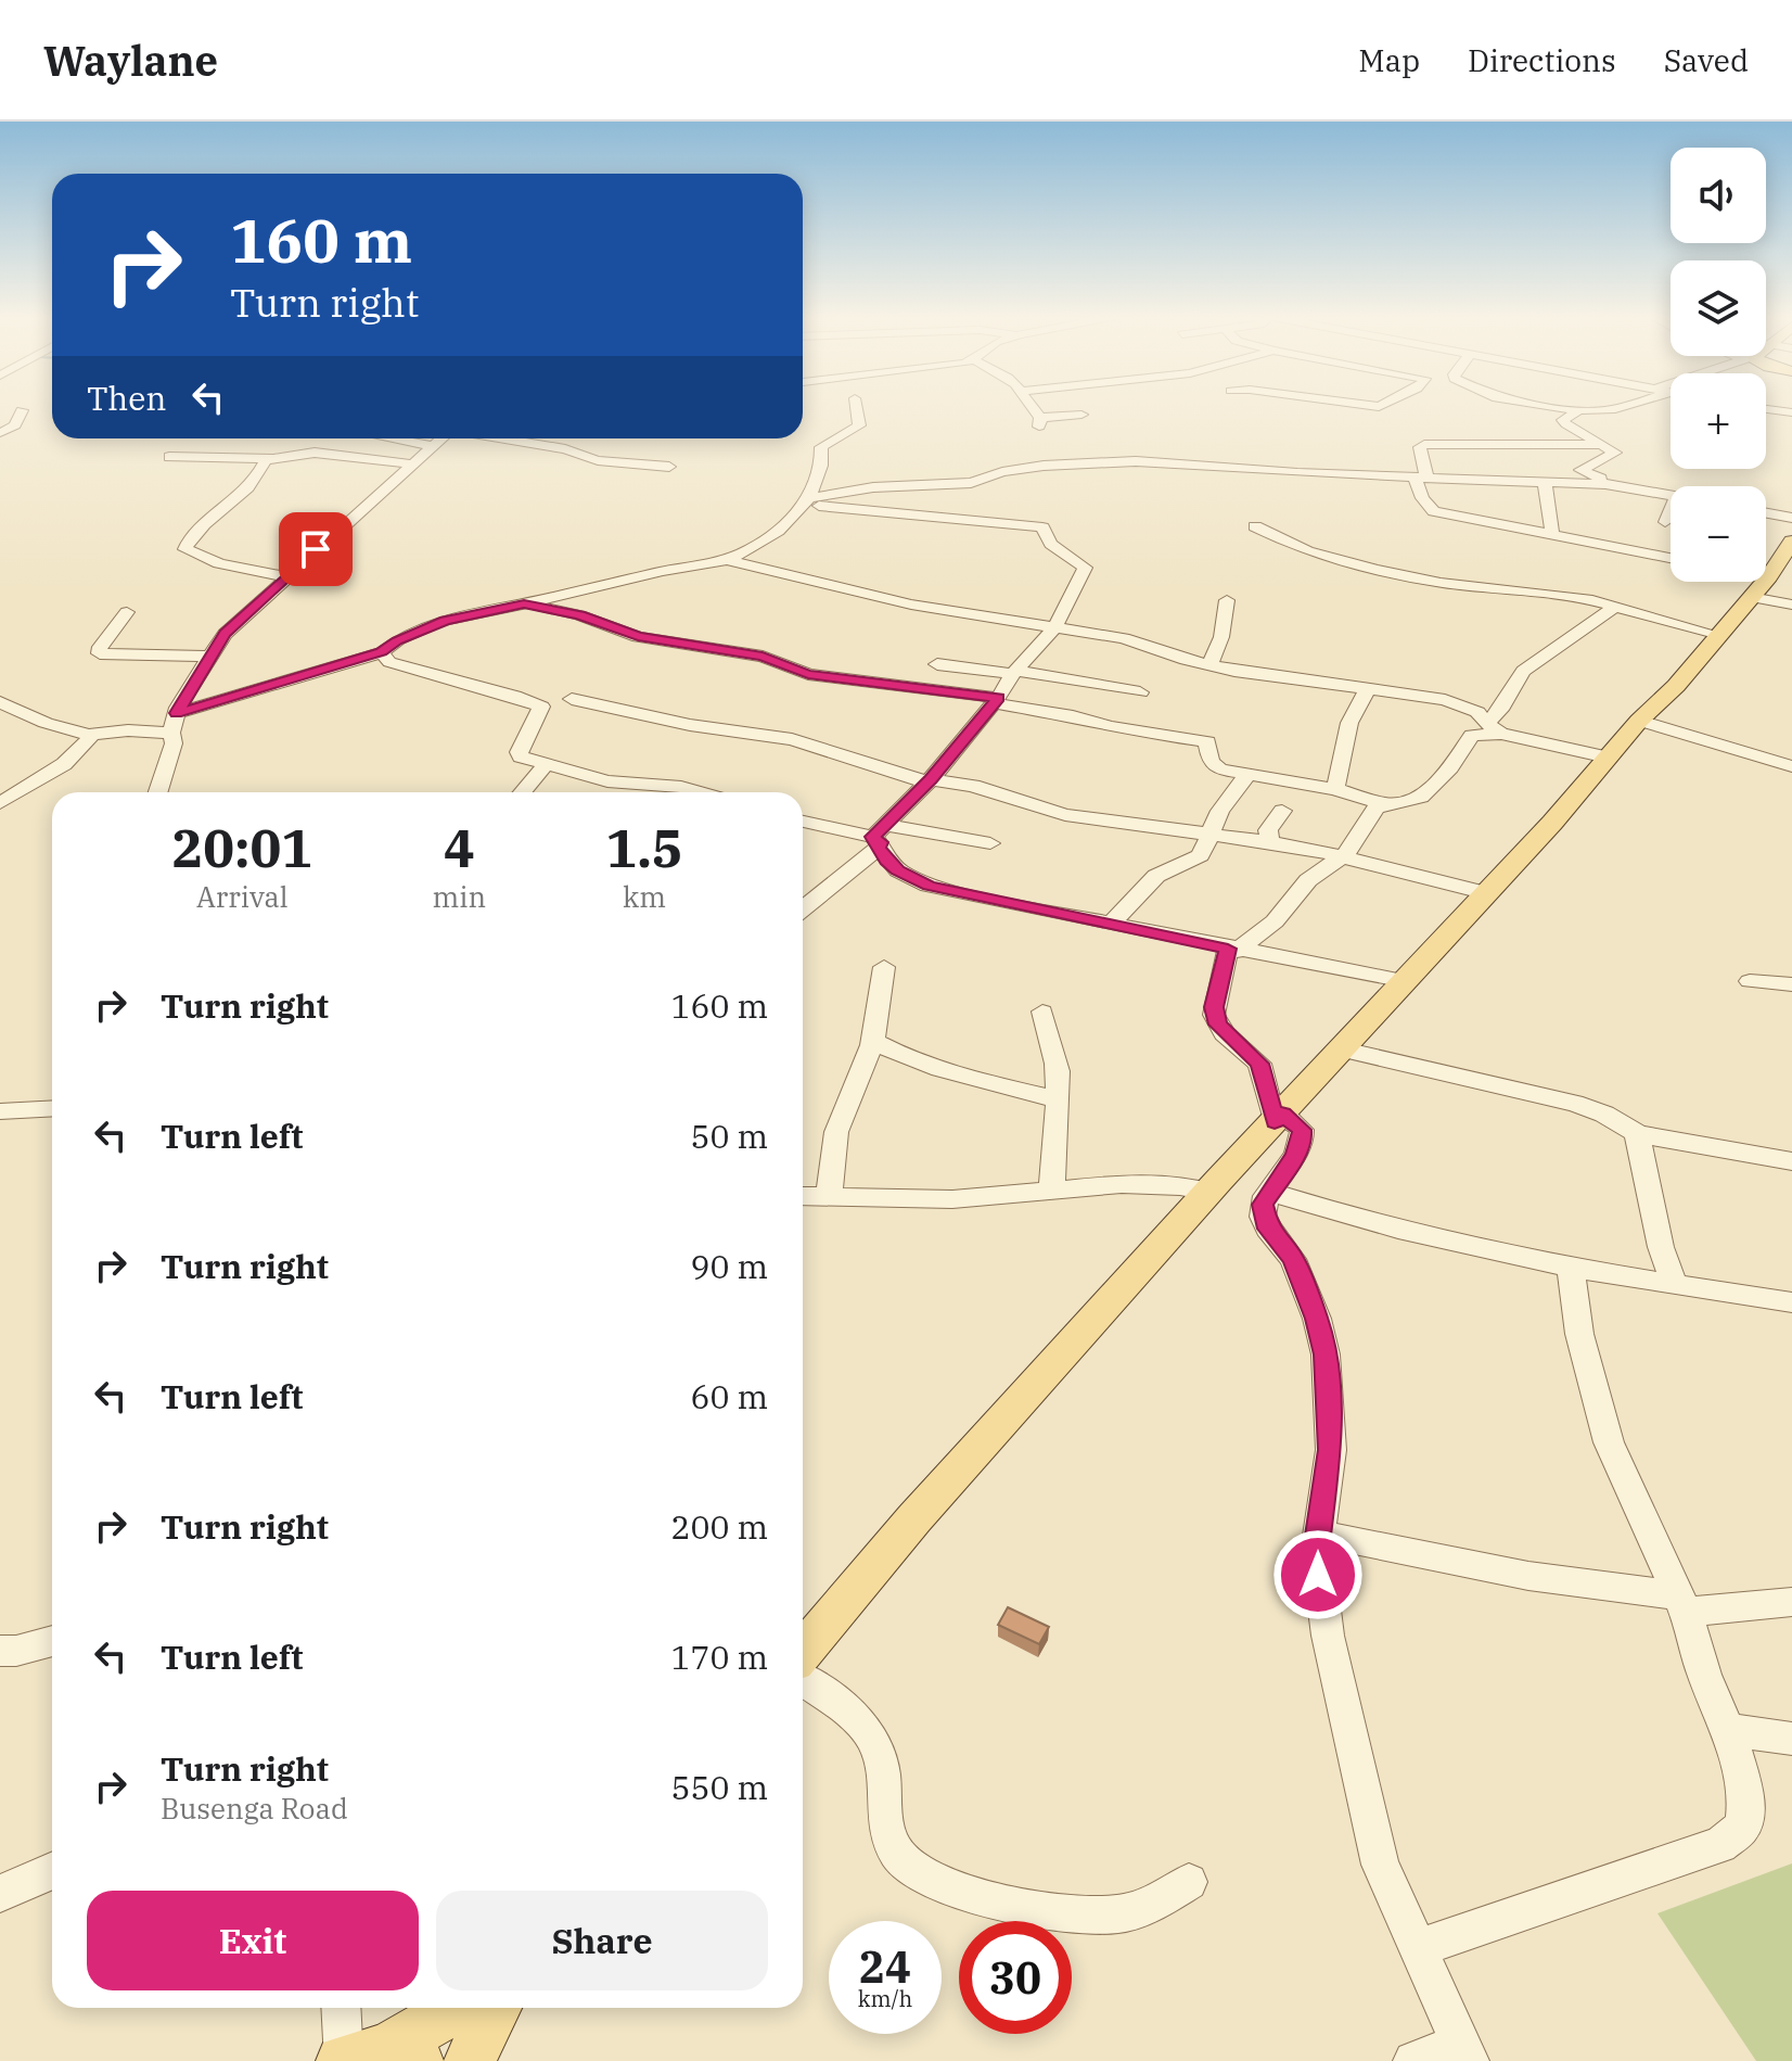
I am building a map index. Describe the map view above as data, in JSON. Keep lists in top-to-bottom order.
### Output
{
  "page": {
    "header": "Waylane",
    "nav": ["Map", "Directions", "Saved"],
    "map_buttons": ["+", "−"],
    "turn": ["160 m", "Turn right"],
    "then": "Then",
    "eta": [
      "20:01",
      "Arrival",
      "4",
      "min",
      "1.5",
      "km"
    ],
    "list": [
      {
        "name": "Turn right",
        "value": "160 m"
      },
      {
        "name": "Turn left",
        "value": "50 m"
      },
      {
        "name": "Turn right",
        "value": "90 m"
      },
      {
        "name": "Turn left",
        "value": "60 m"
      },
      {
        "name": "Turn right",
        "value": "200 m"
      },
      {
        "name": "Turn left",
        "value": "170 m"
      },
      {
        "name": "Turn right",
        "note": "Busenga Road",
        "value": "550 m"
      }
    ],
    "buttons": ["Exit", "Share"],
    "speed": "24 km/h",
    "limit": "30"
  }
}
